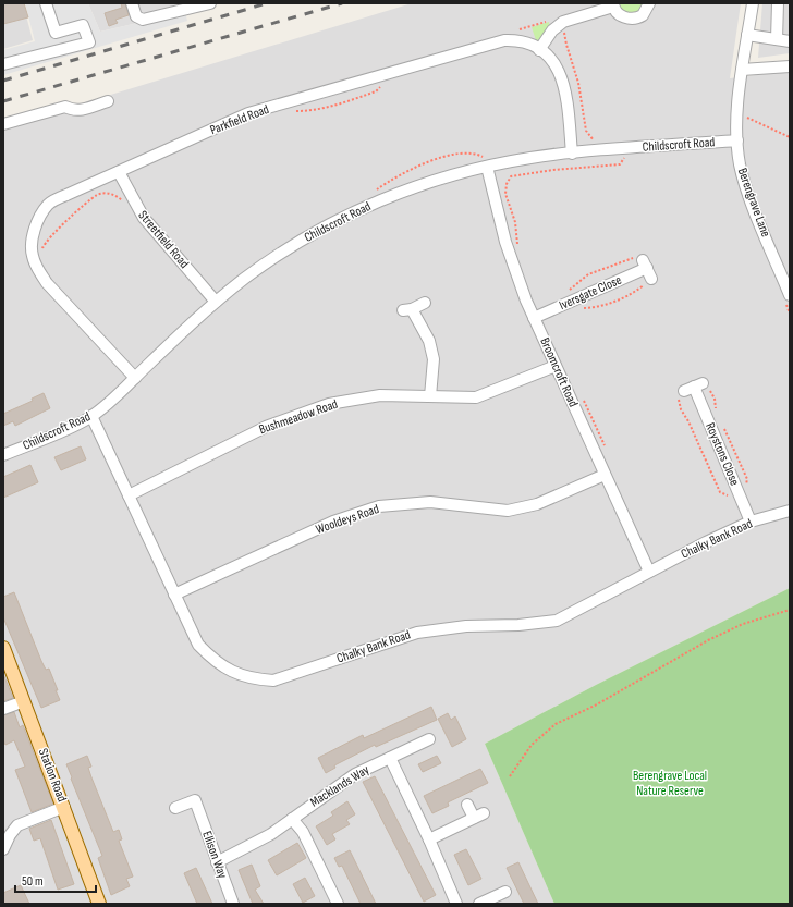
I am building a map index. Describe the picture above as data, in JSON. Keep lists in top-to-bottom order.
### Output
{
  "streets": {
    "main road": ["Station Road"],
    "street": [
      "Parkfield Road",
      "Childscroft Road",
      "Berengrave Lane",
      "Streetfield Road",
      "Iversgate Close",
      "Broomcroft Road",
      "Bushmeadow Road",
      "Roystons Close",
      "Wooldeys Road",
      "Chalky Bank Road",
      "Macklands Way",
      "Ellison Way"
    ]
  },
  "crossings": [
    ["Parkfield Road", "Childscroft Road"],
    ["Parkfield Road", "Streetfield Road"],
    ["Childscroft Road", "Berengrave Lane"],
    ["Childscroft Road", "Streetfield Road"],
    ["Childscroft Road", "Broomcroft Road"],
    ["Childscroft Road", "Chalky Bank Road"],
    ["Iversgate Close", "Broomcroft Road"],
    ["Broomcroft Road", "Bushmeadow Road"],
    ["Broomcroft Road", "Wooldeys Road"],
    ["Broomcroft Road", "Chalky Bank Road"],
    ["Bushmeadow Road", "Chalky Bank Road"],
    ["Roystons Close", "Chalky Bank Road"],
    ["Wooldeys Road", "Chalky Bank Road"],
    ["Macklands Way", "Ellison Way"]
  ],
  "parks": ["Berengrave Local Nature Reserve"],
  "scale_bar": "50 m"
}
